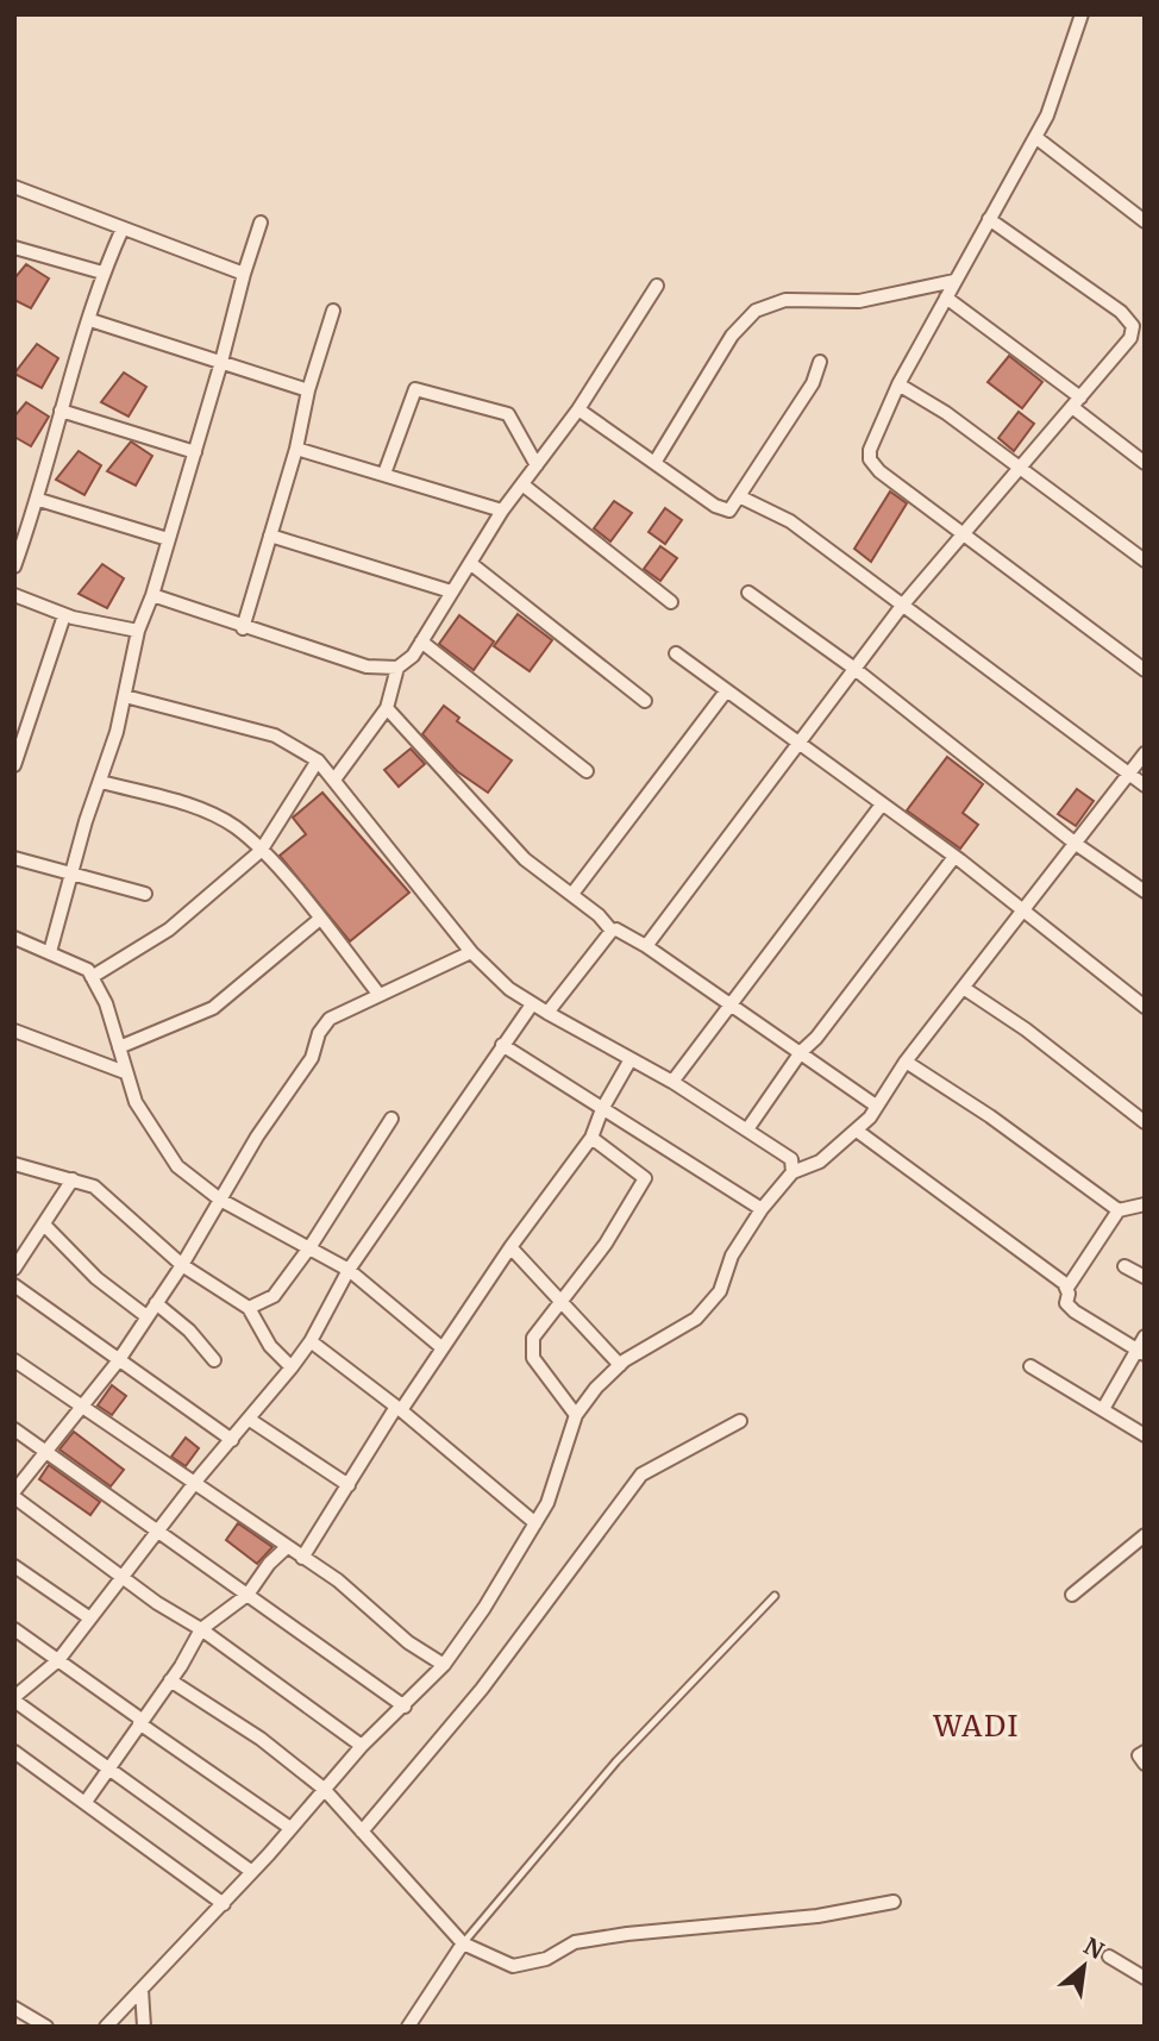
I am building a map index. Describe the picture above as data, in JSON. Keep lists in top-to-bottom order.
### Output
{
  "districts": ["WADI"],
  "north": "top right"
}
